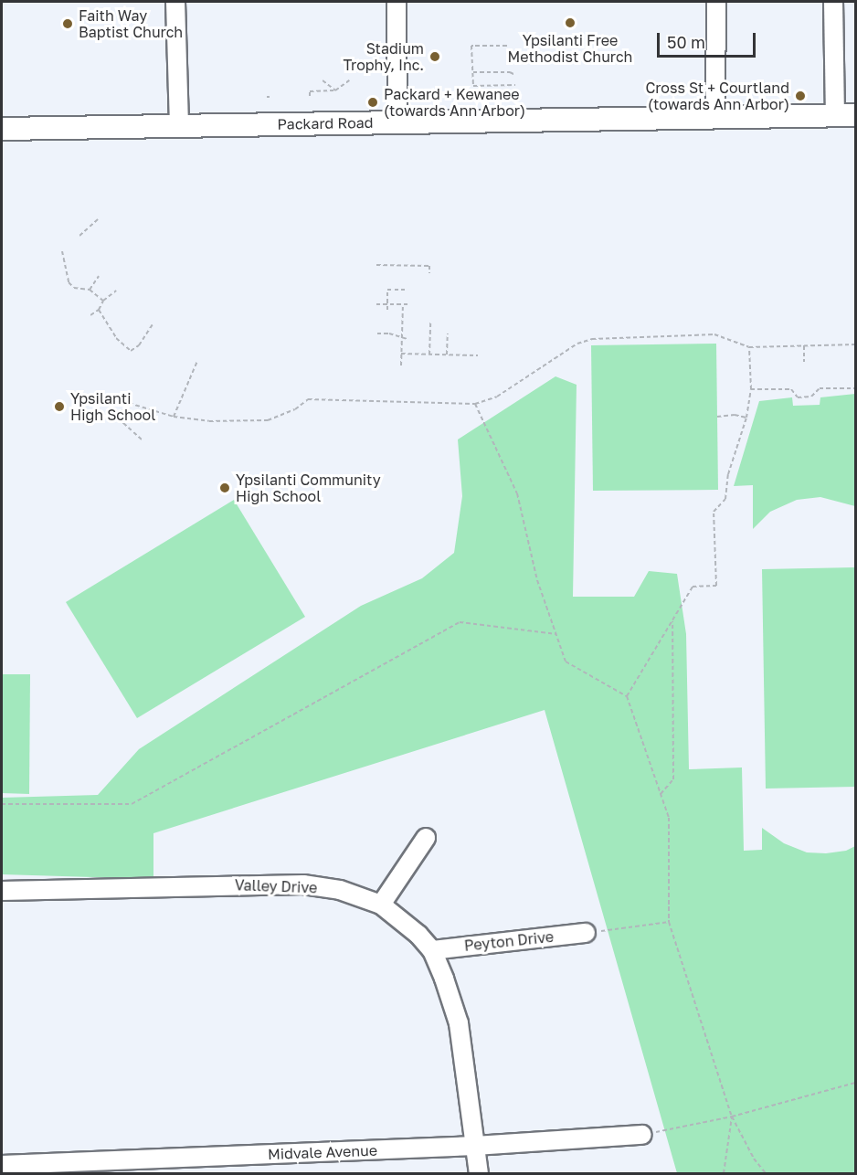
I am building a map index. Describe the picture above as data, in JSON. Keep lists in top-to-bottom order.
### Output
{
  "streets": {
    "main road": ["Packard Road"],
    "street": ["Valley Drive", "Peyton Drive", "Midvale Avenue"]
  },
  "crossings": [
    ["Valley Drive", "Peyton Drive"],
    ["Valley Drive", "Midvale Avenue"]
  ],
  "places": [
    "Ypsilanti Free Methodist Church",
    "Faith Way Baptist Church",
    "Stadium Trophy, Inc.",
    "Cross St + Courtland (towards Ann Arbor)",
    "Packard + Kewanee (towards Ann Arbor)",
    "Ypsilanti High School",
    "Ypsilanti Community High School"
  ],
  "scale_bar": "50 m"
}
